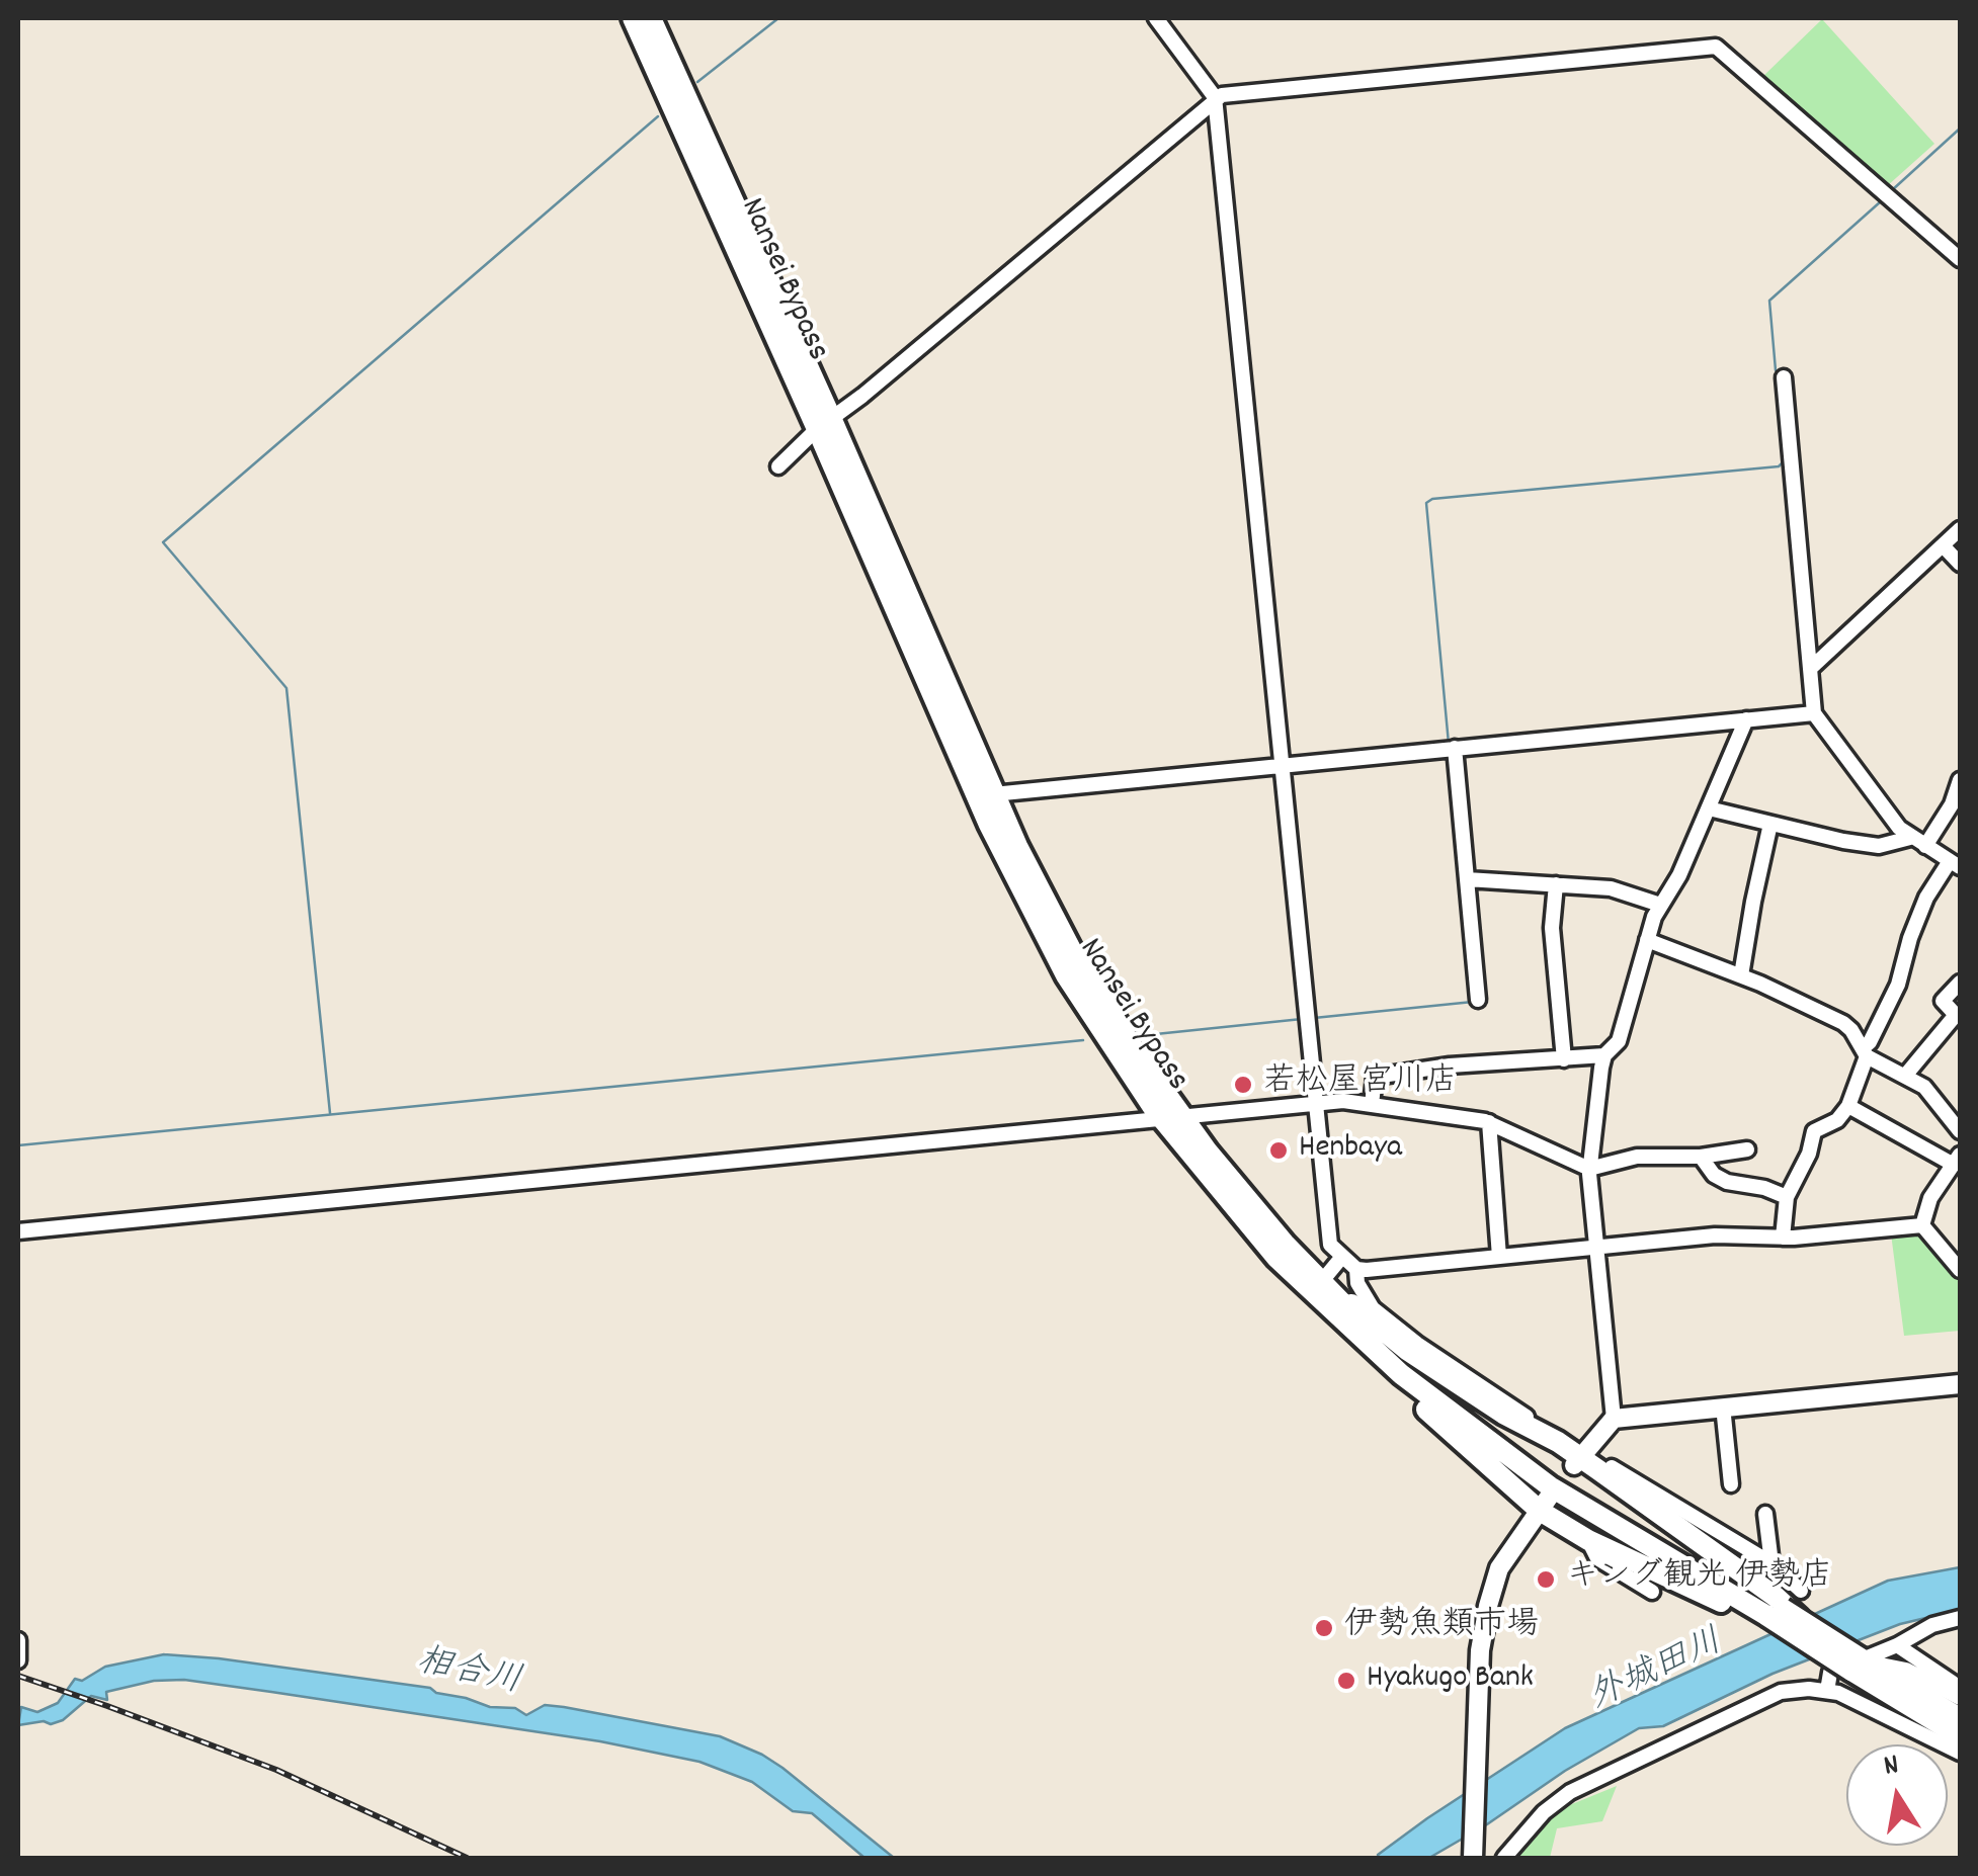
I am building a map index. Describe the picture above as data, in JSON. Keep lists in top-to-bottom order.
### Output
{
  "streets": {
    "highway": ["Nansei Bypass"]
  },
  "water": ["外城田川", "相合川"],
  "places": [
    "若松屋宮川店",
    "Henbaya",
    "キング観光 伊勢店",
    "伊勢魚類市場",
    "Hyakugo Bank"
  ],
  "north": "top"
}
